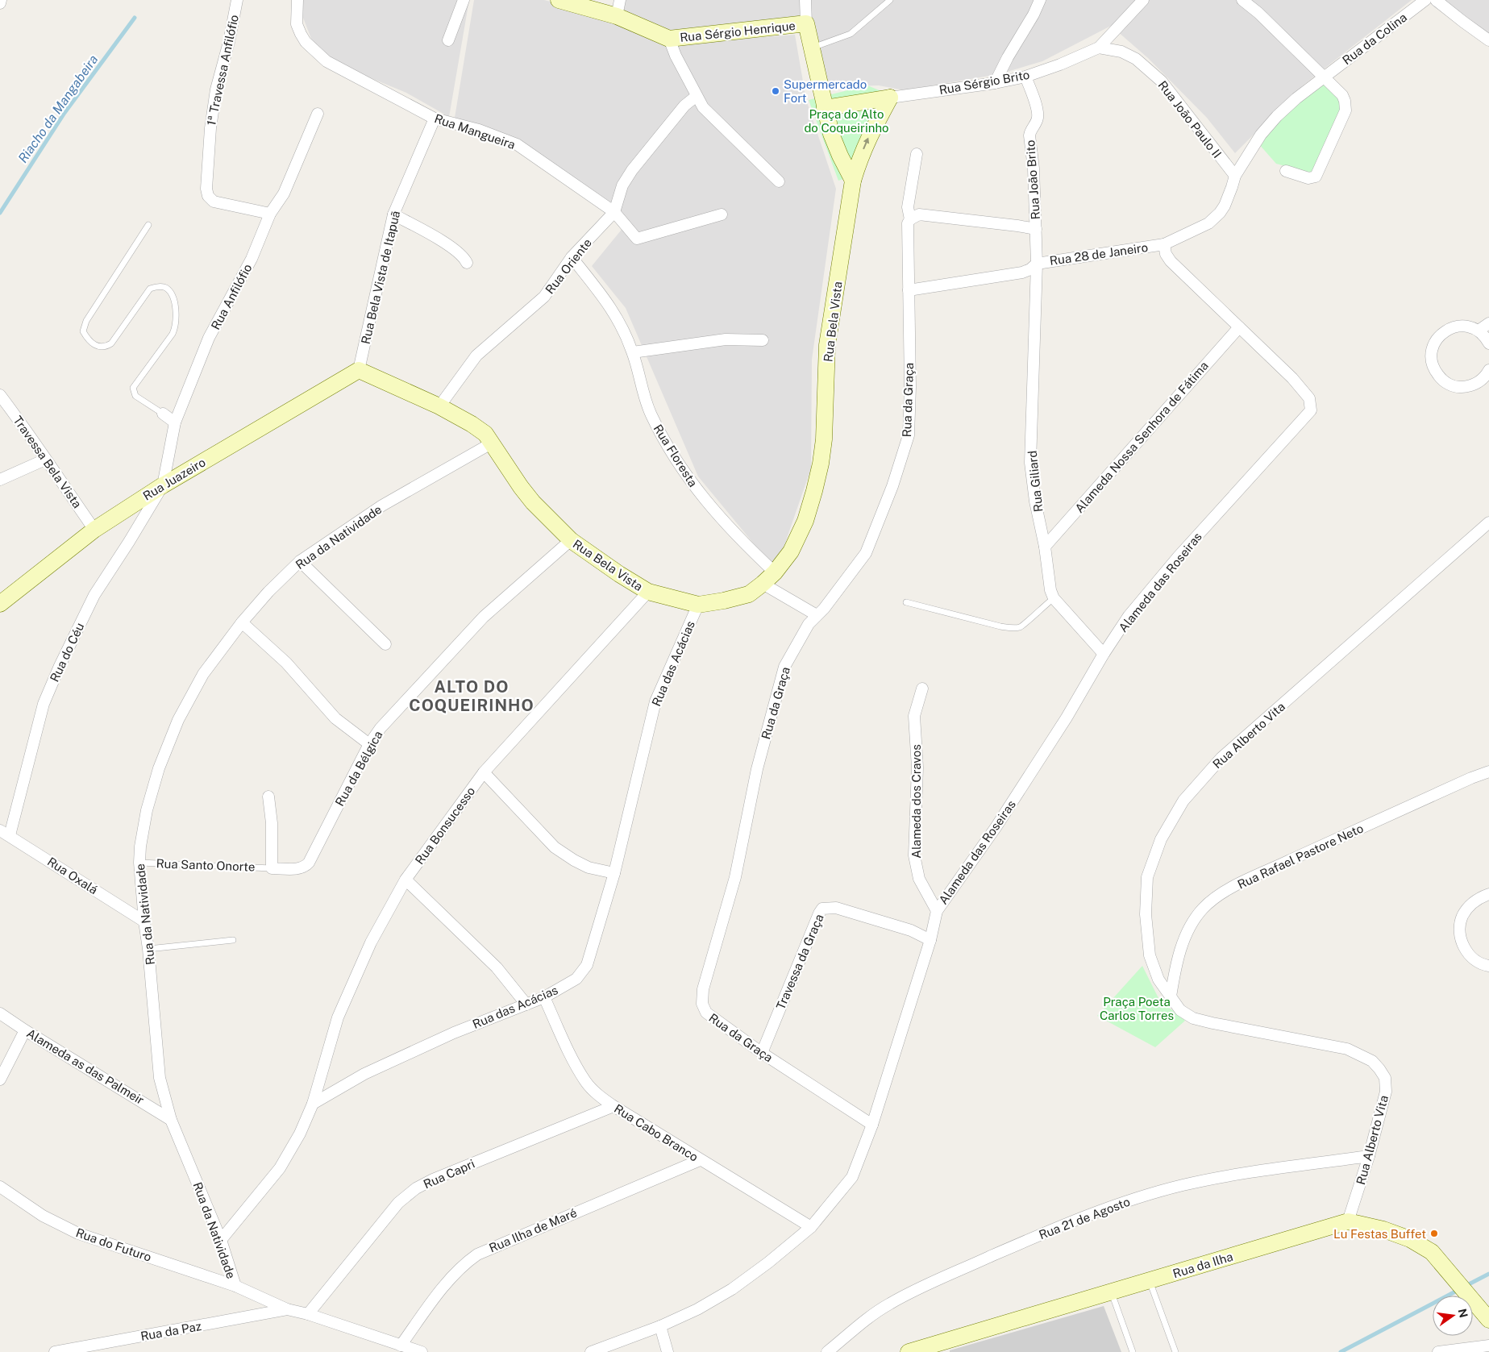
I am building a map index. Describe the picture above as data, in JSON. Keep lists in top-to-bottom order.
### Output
{
  "streets": {
    "main road": [
      "Rua Sérgio Henrique",
      "Rua Sérgio Brito",
      "Rua Bela Vista",
      "Rua Juazeiro",
      "Rua da Ilha"
    ],
    "street": [
      "Rua da Colina",
      "1ª Travessa Anfilófio",
      "Rua João Paulo II",
      "Rua Mangueira",
      "Rua João Brito",
      "Rua 28 de Janeiro",
      "Rua Oriente",
      "Rua Bela Vista de Itapuã",
      "Rua Anfilófio",
      "Rua da Graça",
      "Alameda Nossa Senhora de Fátima",
      "Rua Floresta",
      "Travessa Bela Vista",
      "Rua Giliard",
      "Rua da Natividade",
      "Alameda das Roseiras",
      "Rua do Céu",
      "Rua das Acácias",
      "Rua Alberto Vita",
      "Rua da Bélgica",
      "Alameda dos Cravos",
      "Rua Bonsucesso",
      "Rua Rafael Pastore Neto",
      "Rua Oxalá",
      "Travessa da Graça",
      "Alameda as das Palmeir",
      "Rua Cabo Branco",
      "Rua Capri",
      "Rua 21 de Agosto",
      "Rua Ilha de Maré",
      "Rua do Futuro",
      "Rua da Paz"
    ],
    "lane": ["Rua Santo Onorte"]
  },
  "crossings": [
    ["Rua Sérgio Henrique", "Rua Oriente"],
    ["Rua da Colina", "Rua João Paulo II"],
    ["Rua da Colina", "Rua 28 de Janeiro"],
    ["1ª Travessa Anfilófio", "Rua Anfilófio"],
    ["Rua Sérgio Brito", "Rua João Paulo II"],
    ["Rua Sérgio Brito", "Rua João Brito"],
    ["Rua Sérgio Brito", "Rua Bela Vista"],
    ["Rua João Paulo II", "Rua 28 de Janeiro"],
    ["Rua Mangueira", "Rua Oriente"],
    ["Rua Mangueira", "Rua Bela Vista de Itapuã"],
    ["Rua João Brito", "Rua 28 de Janeiro"],
    ["Rua João Brito", "Rua Giliard"],
    ["Rua 28 de Janeiro", "Rua da Graça"],
    ["Rua 28 de Janeiro", "Rua Giliard"],
    ["Rua Oriente", "Rua Bela Vista"],
    ["Rua Oriente", "Rua Floresta"],
    ["Rua Bela Vista de Itapuã", "Rua Bela Vista"],
    ["Rua Bela Vista de Itapuã", "Rua Juazeiro"],
    ["Rua Anfilófio", "Rua Juazeiro"],
    ["Rua Anfilófio", "Rua do Céu"],
    ["Rua Bela Vista", "Rua Floresta"],
    ["Rua Bela Vista", "Rua Juazeiro"],
    ["Rua Bela Vista", "Rua da Natividade"],
    ["Rua Bela Vista", "Rua das Acácias"],
    ["Rua Bela Vista", "Rua da Bélgica"],
    ["Rua Bela Vista", "Rua Bonsucesso"],
    ["Rua da Graça", "Alameda das Roseiras"],
    ["Rua da Graça", "Travessa da Graça"],
    ["Alameda Nossa Senhora de Fátima", "Rua Giliard"],
    ["Alameda Nossa Senhora de Fátima", "Alameda das Roseiras"],
    ["Travessa Bela Vista", "Rua Juazeiro"],
    ["Rua Juazeiro", "Rua do Céu"],
    ["Rua Giliard", "Alameda das Roseiras"],
    ["Rua da Natividade", "Rua Santo Onorte"],
    ["Rua da Natividade", "Rua Oxalá"],
    ["Rua da Natividade", "Alameda as das Palmeir"],
    ["Rua da Natividade", "Rua do Futuro"],
    ["Alameda das Roseiras", "Alameda dos Cravos"],
    ["Alameda das Roseiras", "Travessa da Graça"],
    ["Alameda das Roseiras", "Rua Cabo Branco"],
    ["Rua do Céu", "Rua Oxalá"],
    ["Rua das Acácias", "Rua Bonsucesso"],
    ["Rua das Acácias", "Rua Cabo Branco"],
    ["Rua Alberto Vita", "Rua Rafael Pastore Neto"],
    ["Rua Alberto Vita", "Rua 21 de Agosto"],
    ["Rua Alberto Vita", "Rua da Ilha"],
    ["Rua da Bélgica", "Rua Santo Onorte"],
    ["Rua Cabo Branco", "Rua Capri"],
    ["Rua Cabo Branco", "Rua Ilha de Maré"]
  ],
  "districts": ["ALTO DO COQUEIRINHO"],
  "water": ["Riacho da Mangabeira"],
  "parks": ["Praça do Alto do Coqueirinho", "Praça Poeta Carlos Torres"],
  "places": ["Supermercado Fort", "Lu Festas Buffet"],
  "north": "right"
}
